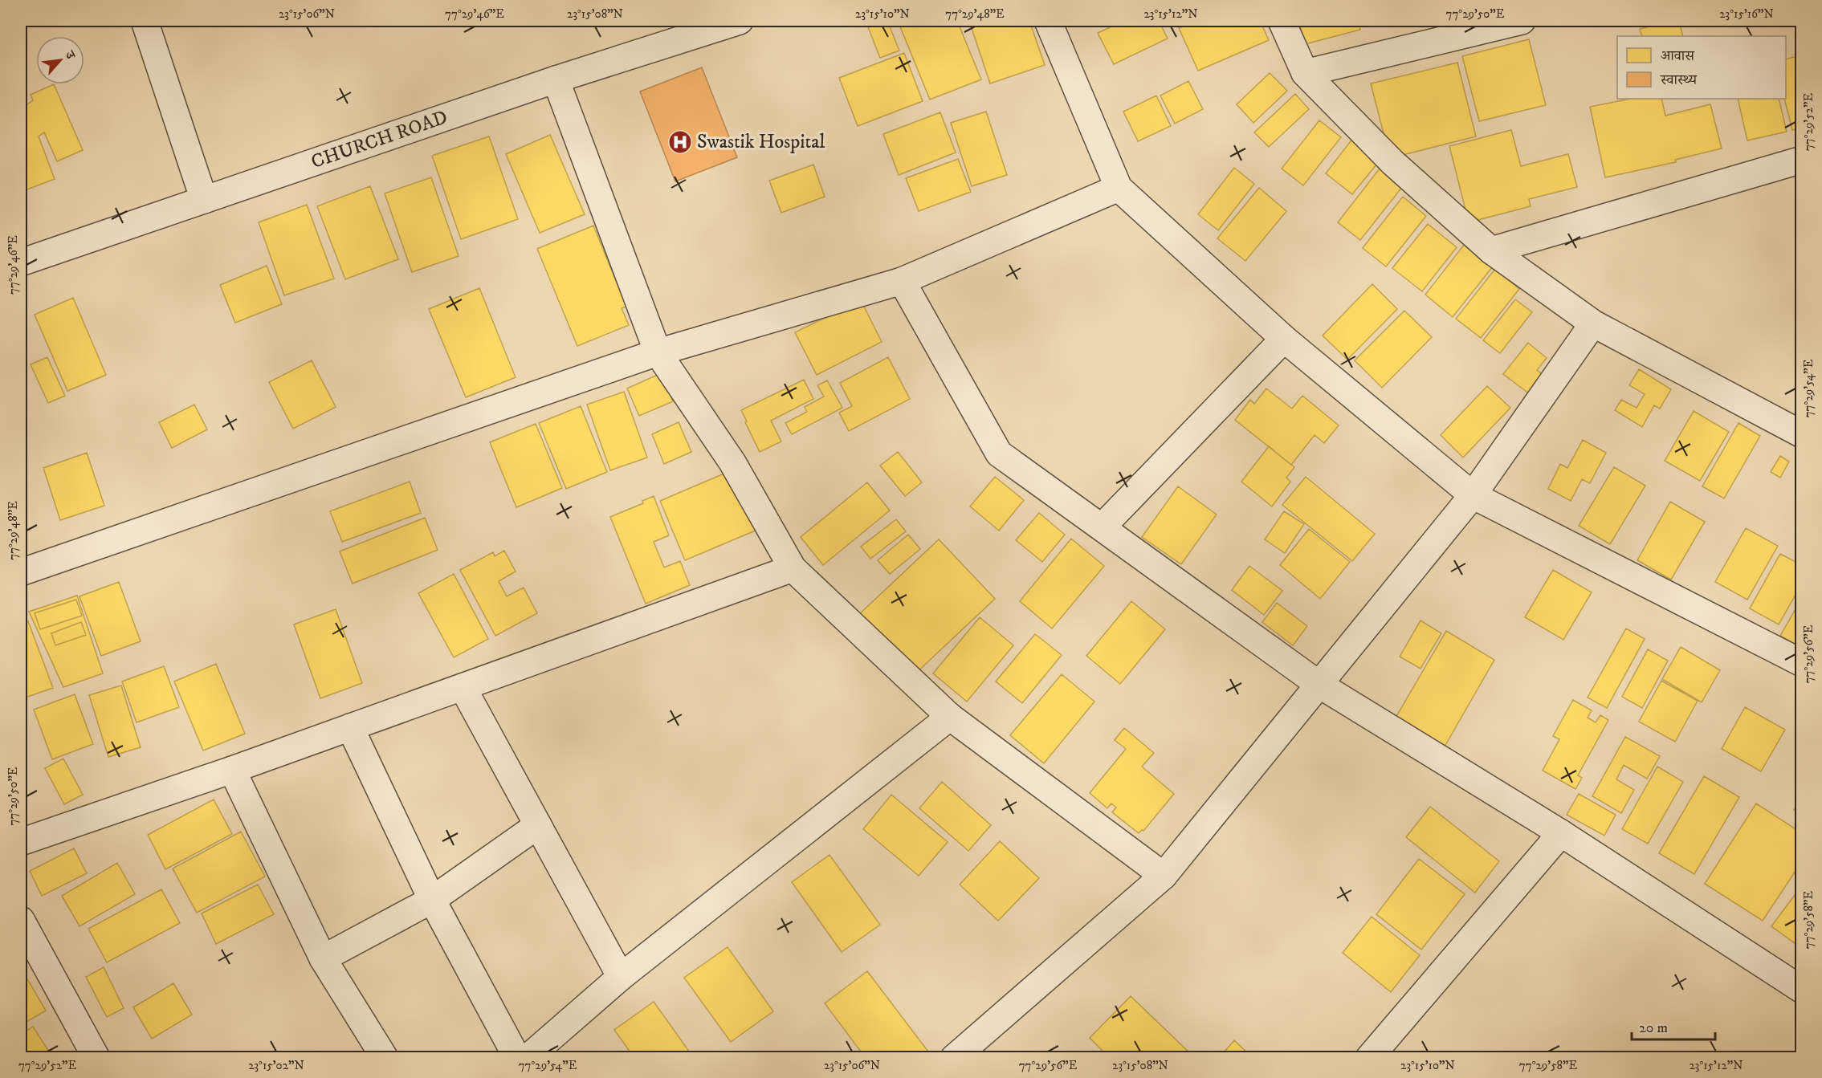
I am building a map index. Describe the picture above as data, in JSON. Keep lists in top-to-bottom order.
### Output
{
  "streets": {
    "street": ["CHURCH ROAD"]
  },
  "places": {
    "hospital": ["Swastik Hospital"]
  },
  "legend": ["आवास", "स्वास्थ्य"],
  "scale_bar": "20 m",
  "north": "top right",
  "coordinates": [
    "23°15'06\"N",
    "77°29'46\"E",
    "23°15'08\"N",
    "23°15'10\"N",
    "77°29'48\"E",
    "23°15'12\"N",
    "77°29'50\"E",
    "23°15'16\"N",
    "77°29'52\"E",
    "77°29'54\"E",
    "77°29'56\"E",
    "77°29'58\"E",
    "23°15'02\"N"
  ]
}
